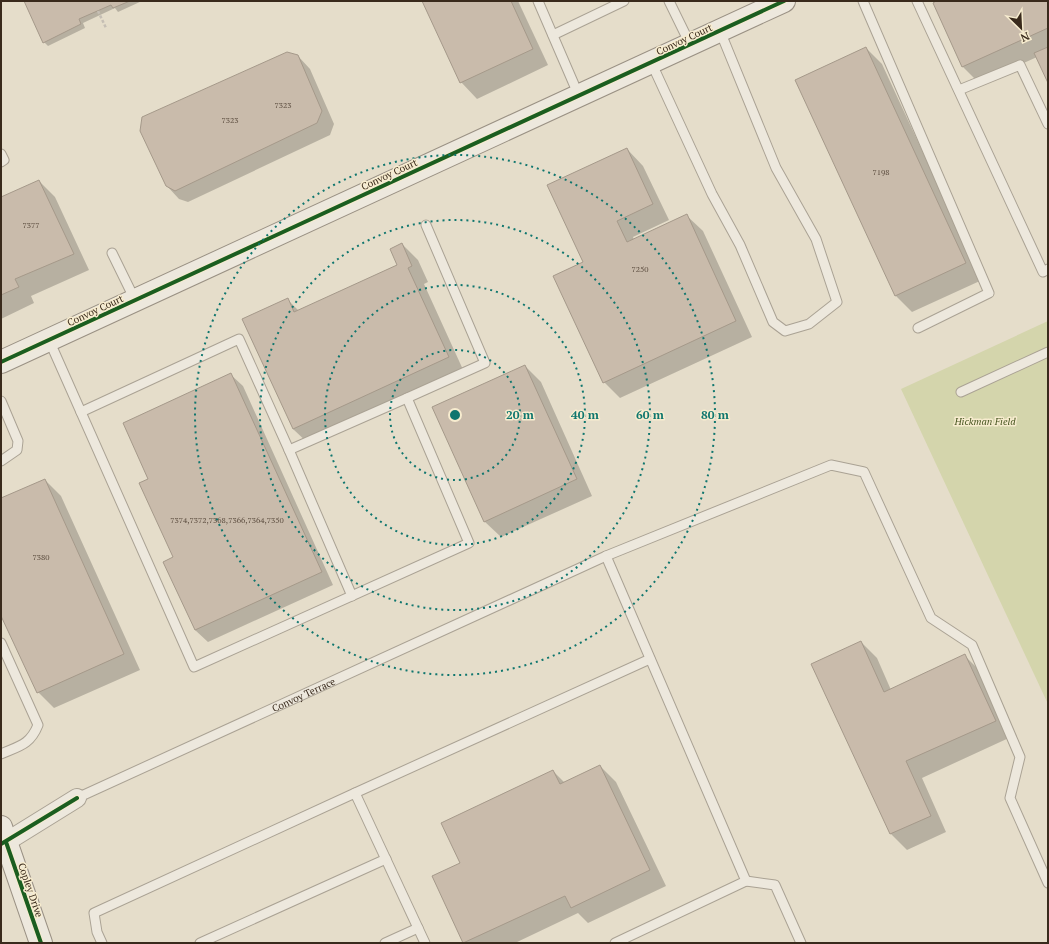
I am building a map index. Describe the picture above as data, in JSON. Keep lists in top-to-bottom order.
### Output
{
  "streets": {
    "street": ["Convoy Court", "Convoy Terrace", "Copley Drive"]
  },
  "crossings": [
    ["Convoy Terrace", "Copley Drive"]
  ],
  "parks": ["Hickman Field"],
  "house_numbers": [
    "7323",
    "7323",
    "7198",
    "7377",
    "7250",
    "7374,7372,7368,7366,7364,7350",
    "7380"
  ],
  "north": "bottom right",
  "rings": [
    "20 m",
    "40 m",
    "60 m",
    "80 m"
  ]
}
